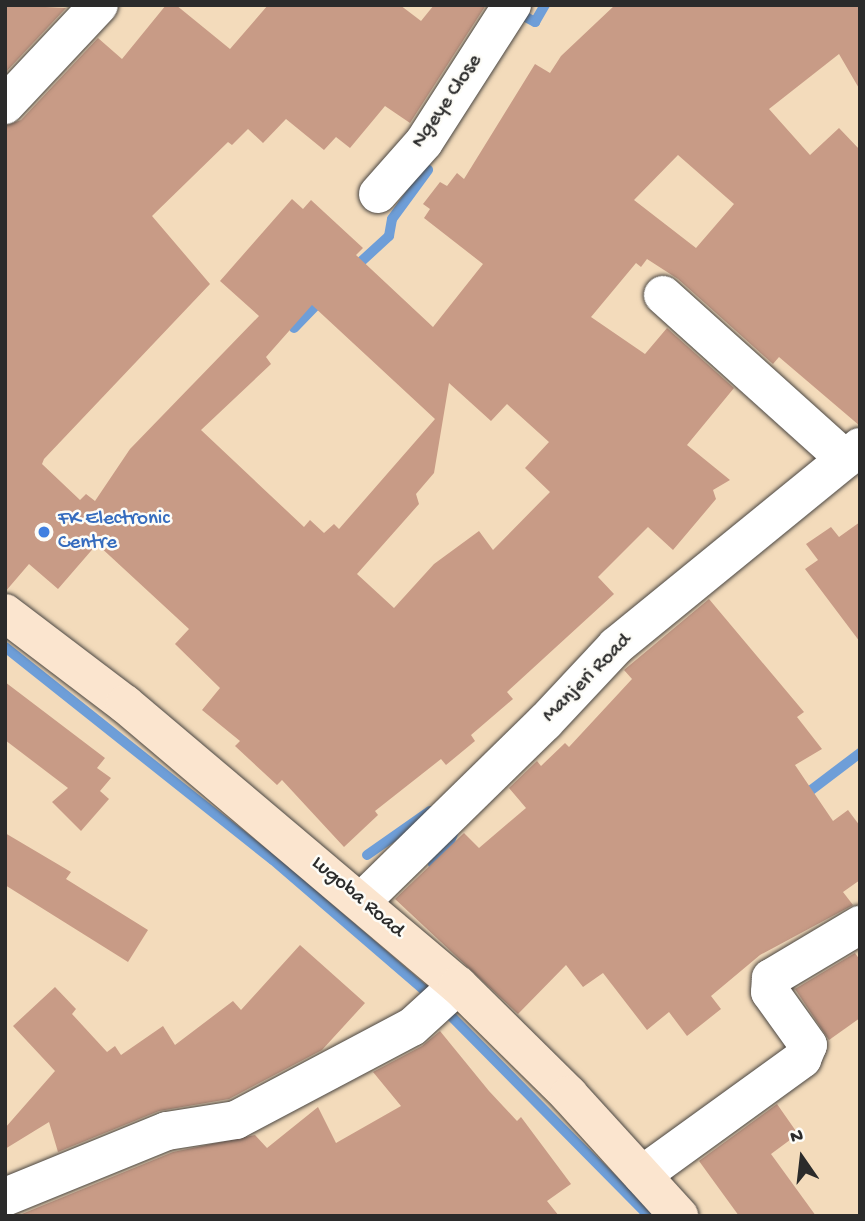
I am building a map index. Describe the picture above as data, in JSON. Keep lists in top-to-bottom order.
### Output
{
  "streets": {
    "street": ["Ngeye Close", "Manjeri Road", "Lugoba Road"]
  },
  "crossings": [
    ["Manjeri Road", "Lugoba Road"]
  ],
  "places": ["FK Electronic Centre"],
  "north": "top"
}
